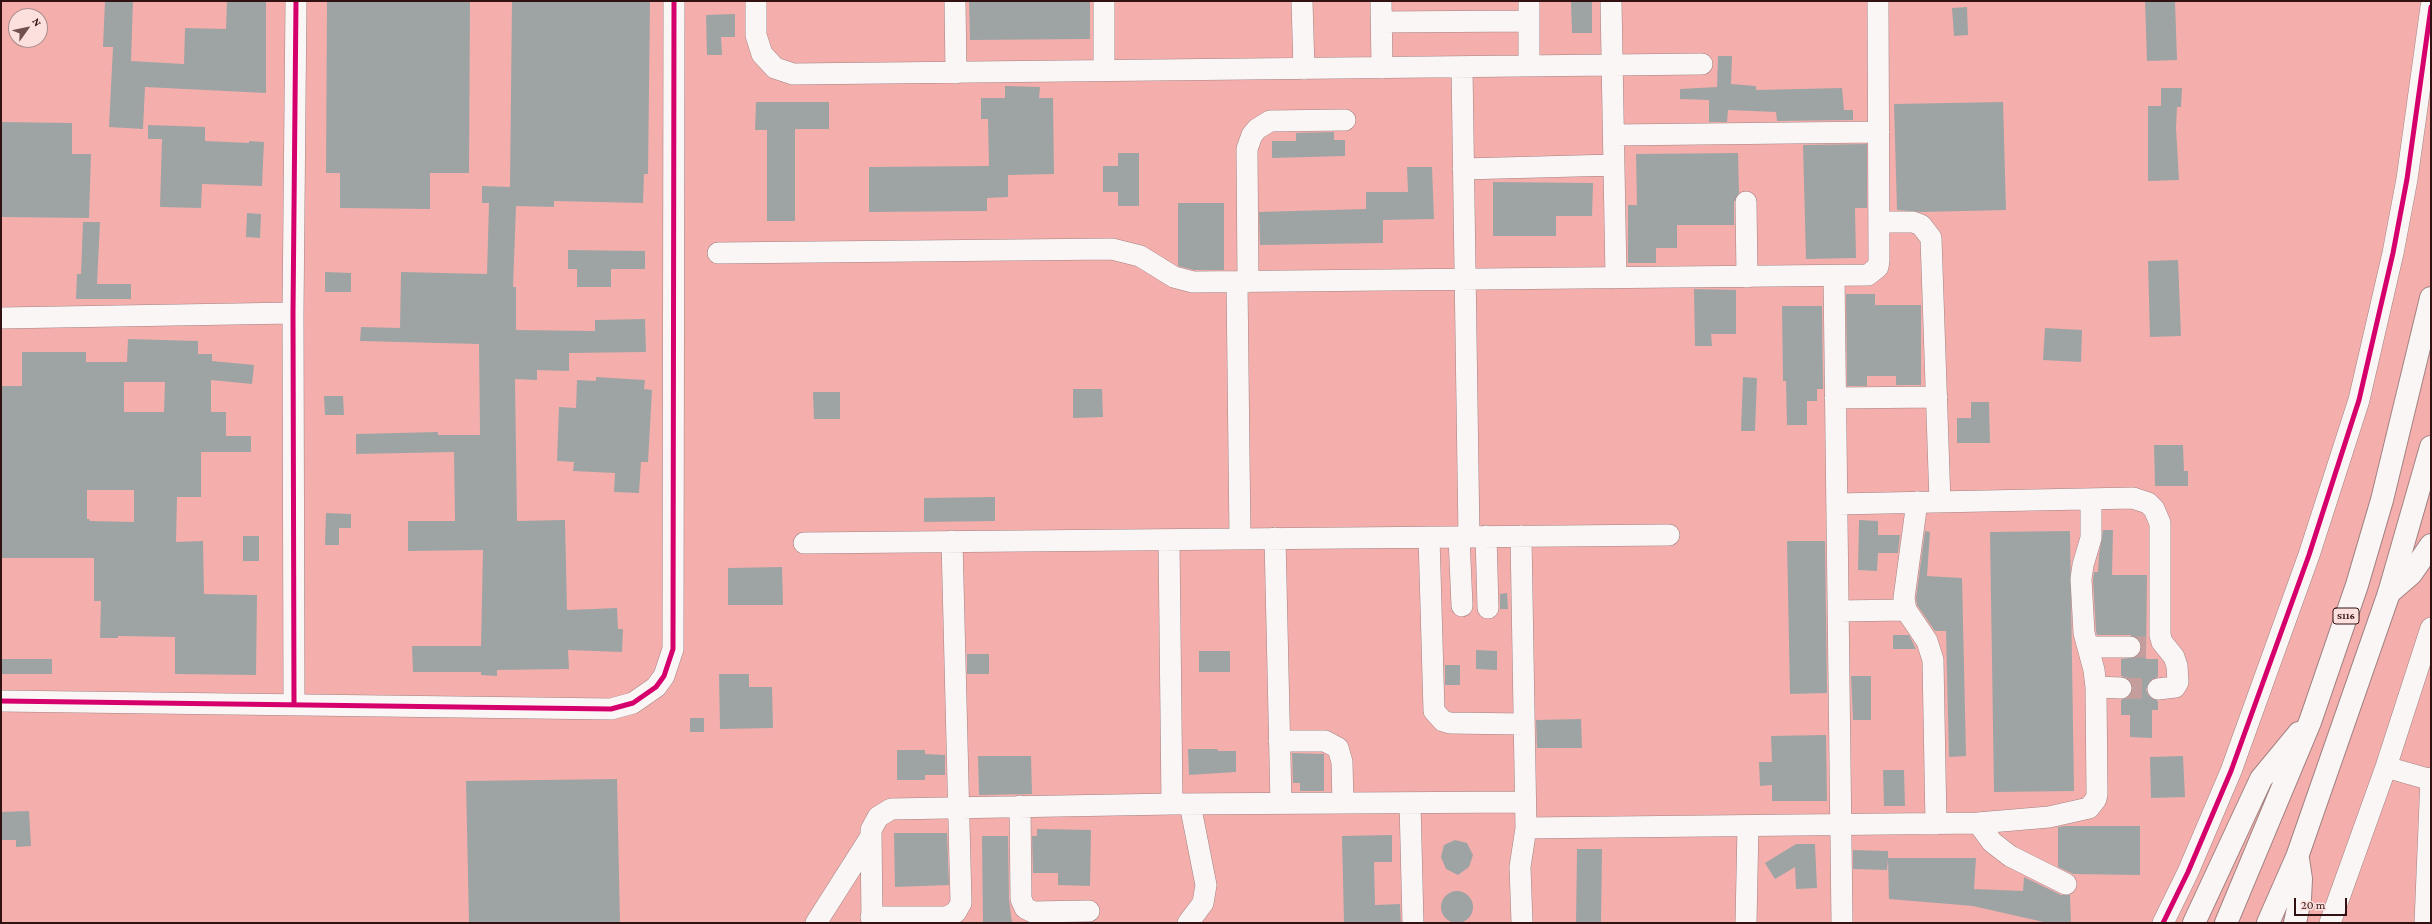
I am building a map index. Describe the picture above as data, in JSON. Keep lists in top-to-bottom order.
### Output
{
  "streets": {
    "main road": ["S116"]
  },
  "scale_bar": "20 m",
  "north": "top right"
}
